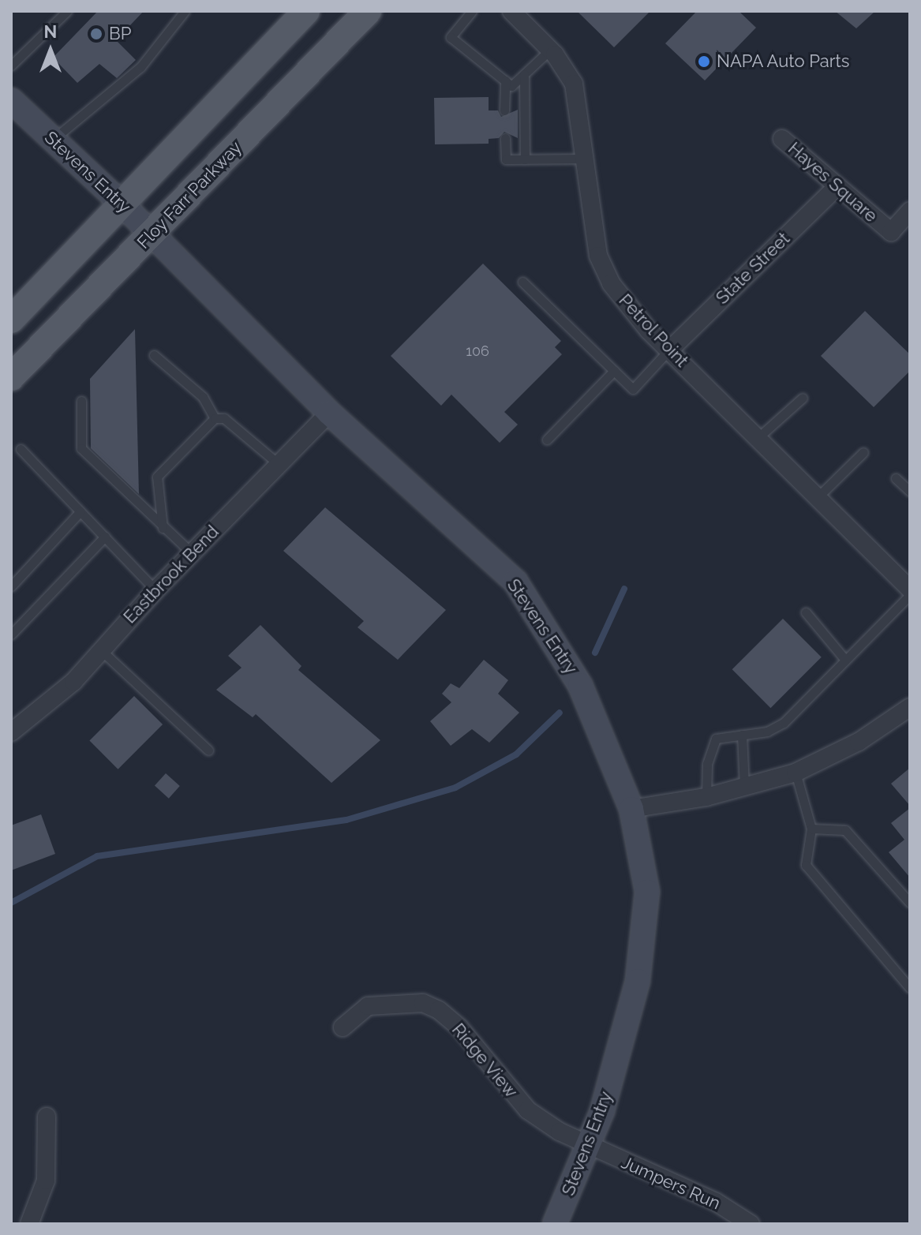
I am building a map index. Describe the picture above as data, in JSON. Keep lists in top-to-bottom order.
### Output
{
  "streets": {
    "main road": ["Floy Farr Parkway"],
    "street": [
      "Stevens Entry",
      "Hayes Square",
      "State Street",
      "Petrol Point",
      "Eastbrook Bend",
      "Ridge View",
      "Jumpers Run"
    ]
  },
  "crossings": [
    ["Stevens Entry", "Floy Farr Parkway"],
    ["Stevens Entry", "Eastbrook Bend"],
    ["Stevens Entry", "Ridge View"],
    ["Stevens Entry", "Jumpers Run"],
    ["Hayes Square", "State Street"],
    ["State Street", "Petrol Point"],
    ["Ridge View", "Jumpers Run"]
  ],
  "places": ["BP", "NAPA Auto Parts"],
  "house_numbers": ["106"],
  "north": "top"
}
